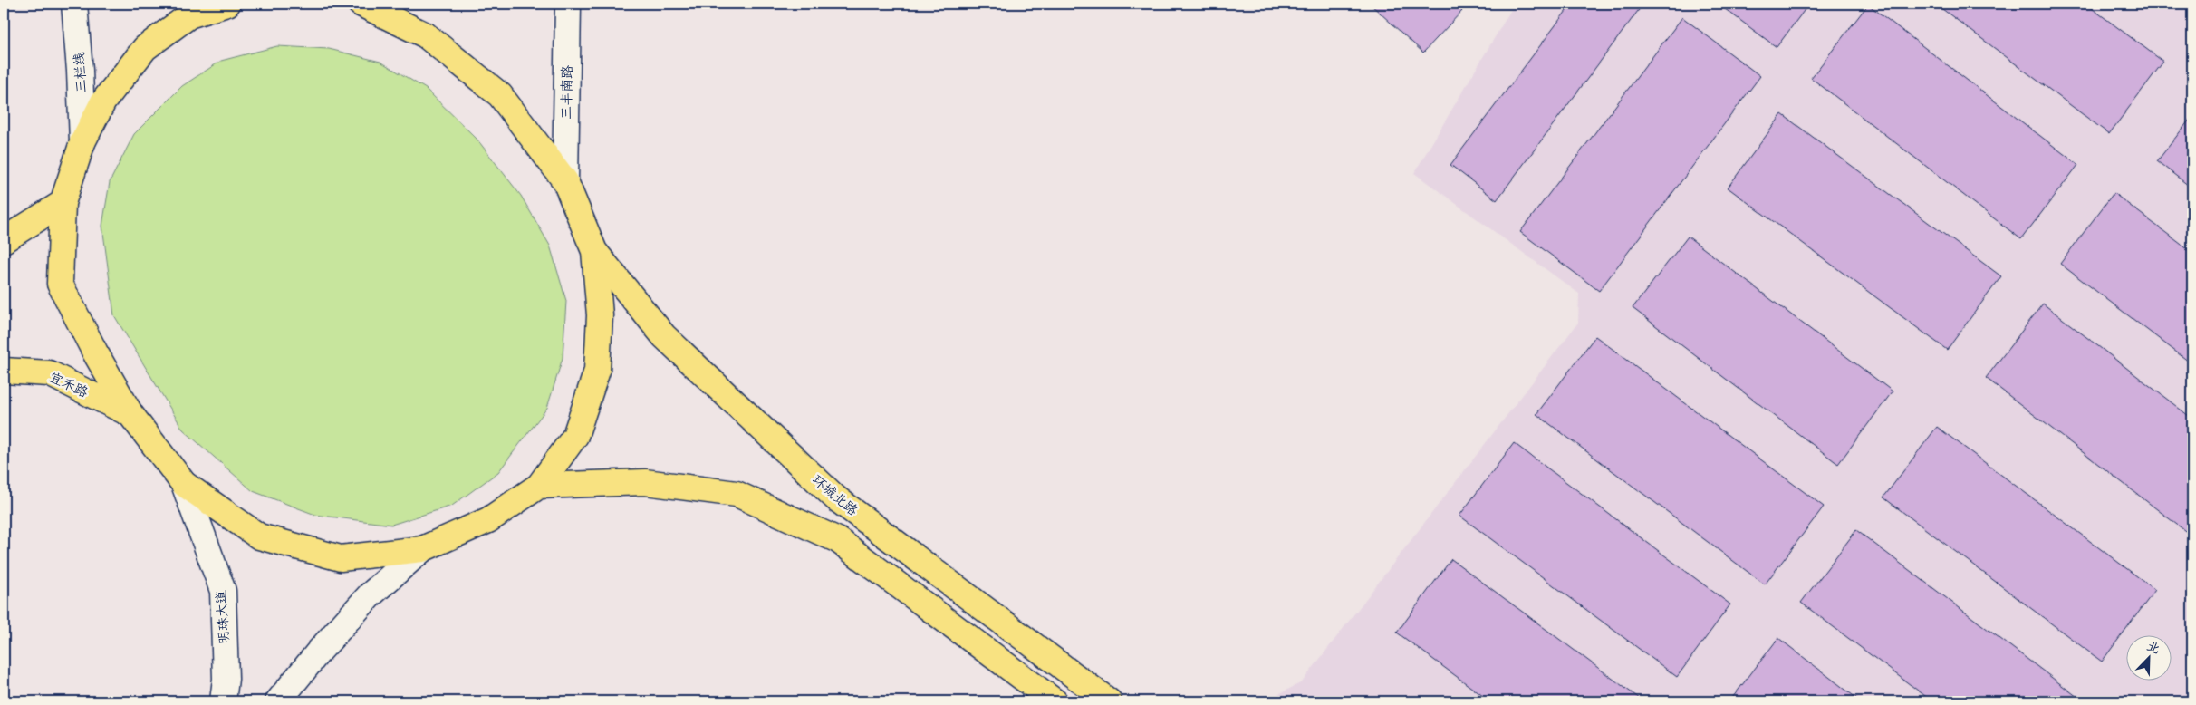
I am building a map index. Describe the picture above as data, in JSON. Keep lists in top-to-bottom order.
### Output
{
  "streets": {
    "main road": [
      "三栏线",
      "三丰南路",
      "宜禾路",
      "环城北路",
      "明珠大道"
    ]
  },
  "north": "top right"
}
